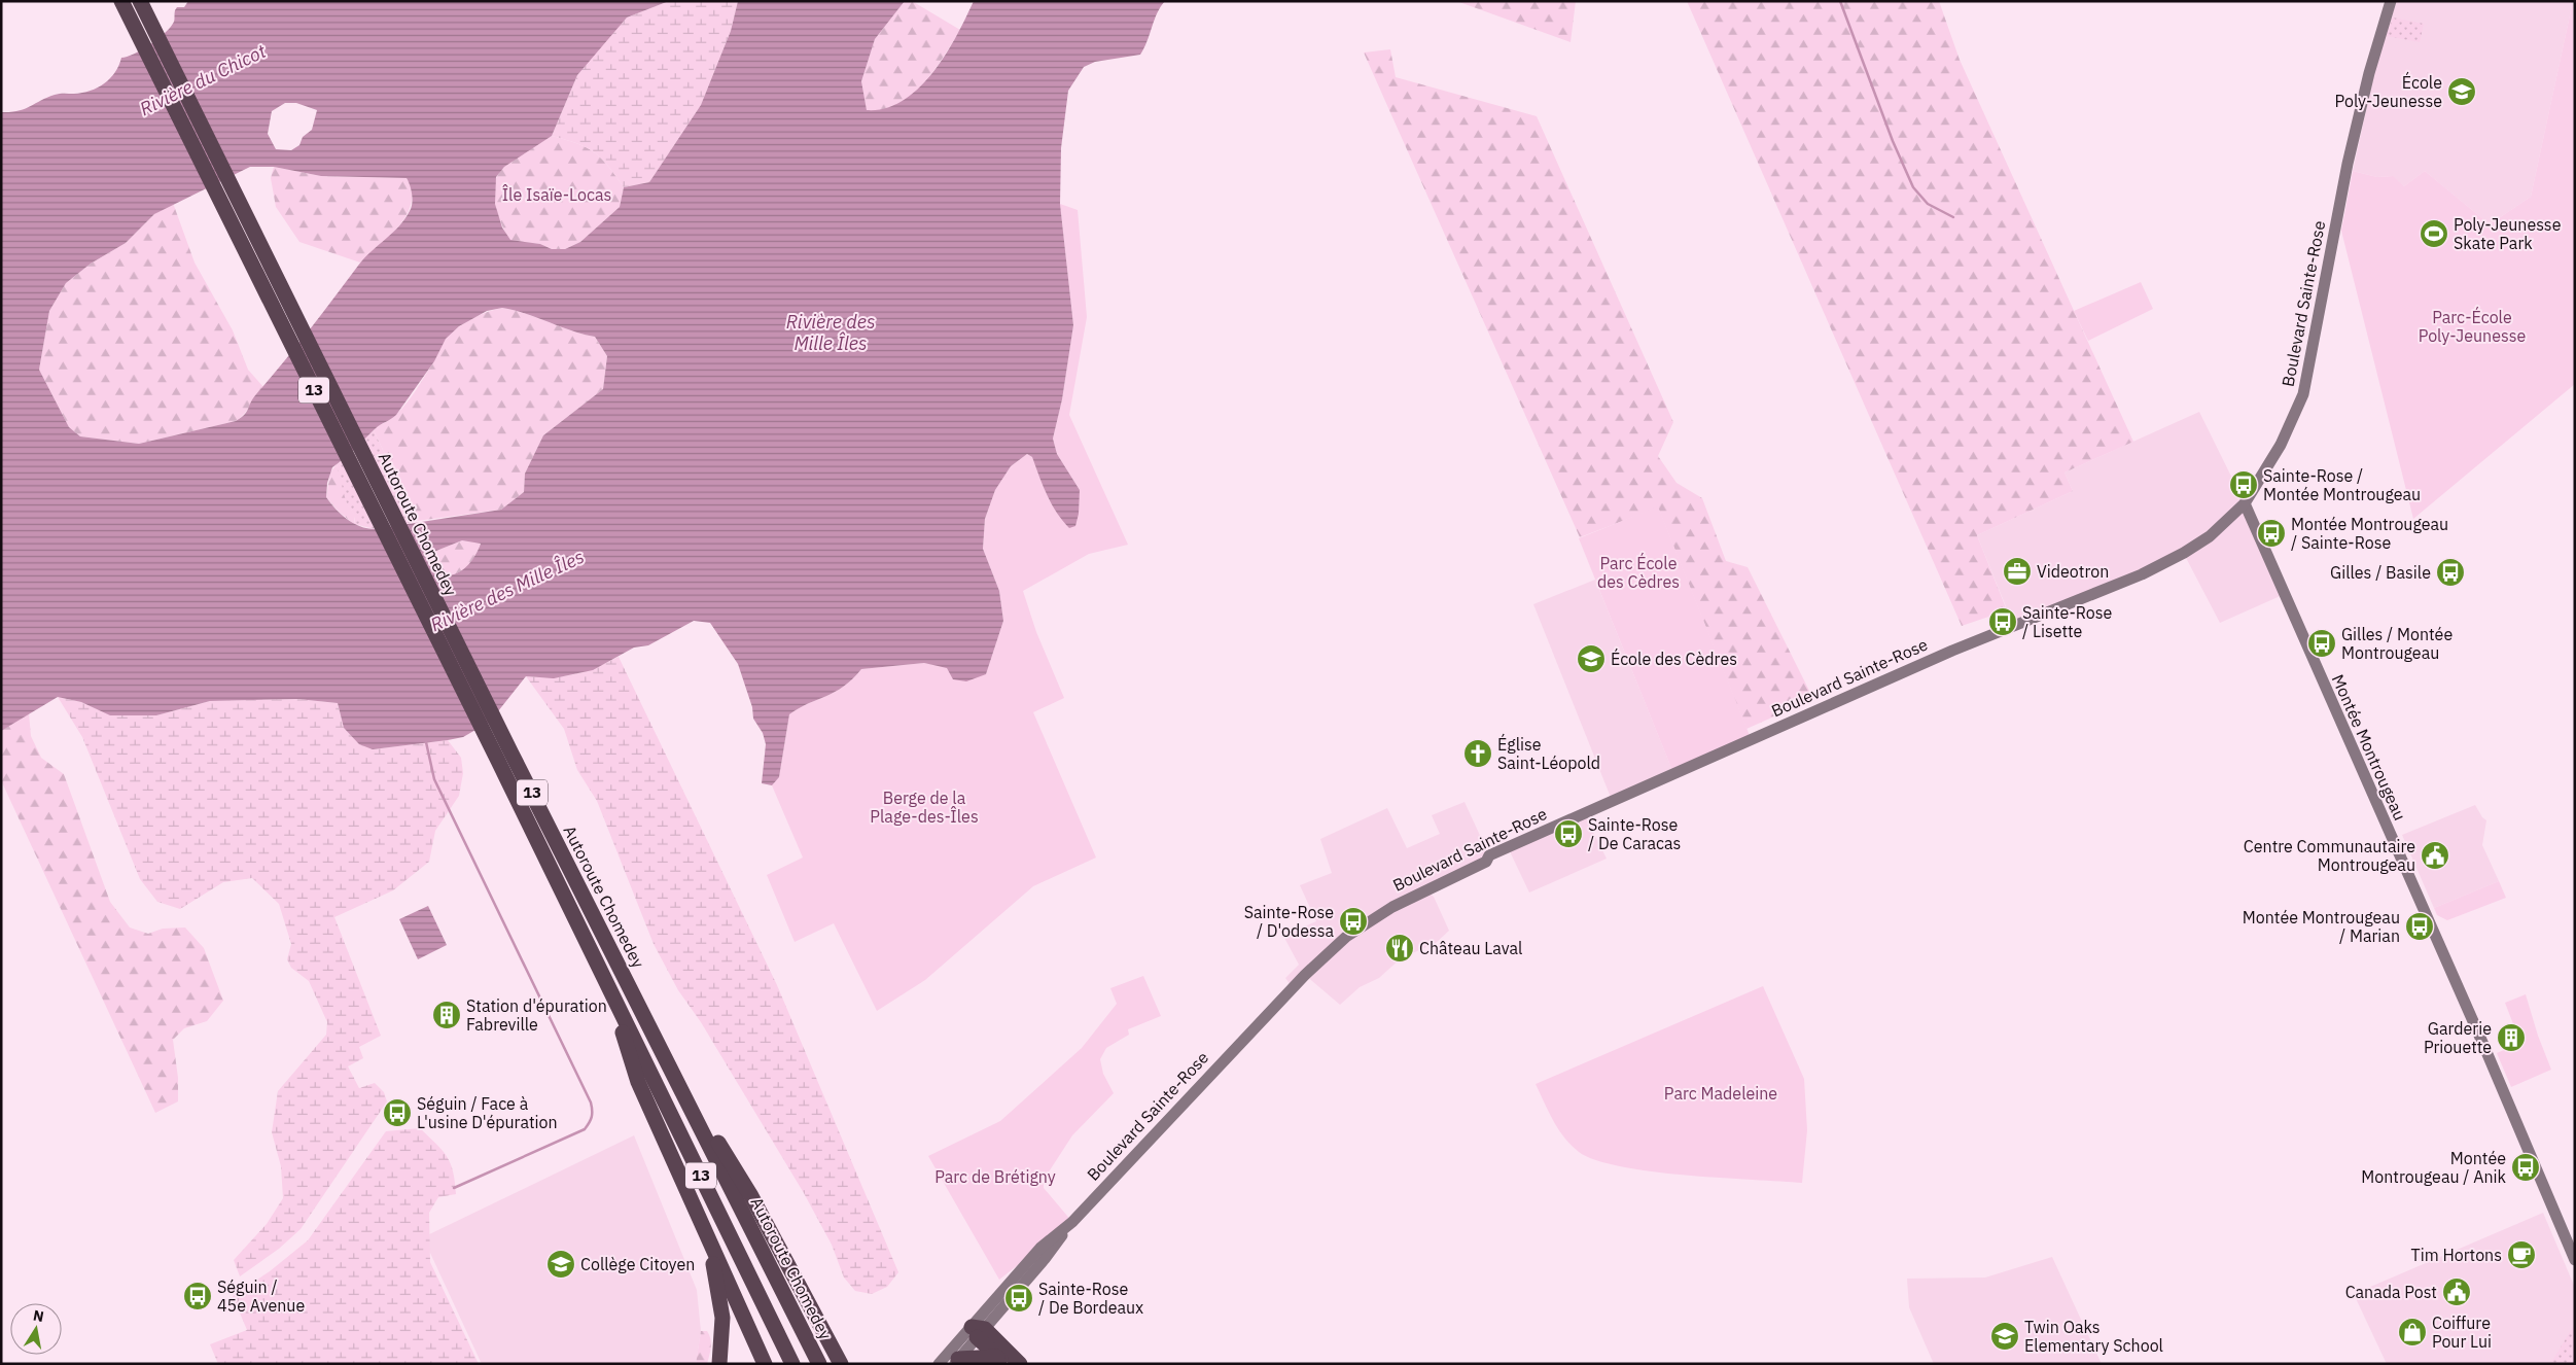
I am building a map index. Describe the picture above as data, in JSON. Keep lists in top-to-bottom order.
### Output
{
  "streets": {
    "highway": ["13", "Autoroute Chomedey"],
    "street": ["Boulevard Sainte-Rose", "Montée Montrougeau"]
  },
  "crossings": [
    ["Boulevard Sainte-Rose", "Montée Montrougeau"]
  ],
  "water": ["Rivière du Chicot", "Rivière des Mille Îles"],
  "parks": [
    "Île Isaïe-Locas",
    "Parc-École Poly-Jeunesse",
    "Parc École des Cèdres",
    "Berge de la Plage-des-Îles",
    "Parc Madeleine",
    "Parc de Brétigny"
  ],
  "places": {
    "school or university": [
      "École Poly-Jeunesse",
      "École des Cèdres",
      "Collège Citoyen",
      "Twin Oaks Elementary School"
    ],
    "sports": ["Poly-Jeunesse Skate Park"],
    "bus stop": [
      "Sainte-Rose / Montée Montrougeau",
      "Montée Montrougeau / Sainte-Rose",
      "Gilles / Basile",
      "Sainte-Rose / Lisette",
      "Gilles / Montée Montrougeau",
      "Sainte-Rose / De Caracas",
      "Sainte-Rose / D'odessa",
      "Montée Montrougeau / Marian",
      "Séguin / Face à L'usine D'épuration",
      "Montée Montrougeau / Anik",
      "Séguin / 45e Avenue",
      "Sainte-Rose / De Bordeaux"
    ],
    "office": ["Videotron"],
    "church": ["Église Saint-Léopold"],
    "public building": ["Centre Communautaire Montrougeau", "Canada Post"],
    "restaurant": ["Château Laval"],
    "building": ["Station d'épuration Fabreville", "Garderie Priouette"],
    "cafe": ["Tim Hortons"],
    "shop": ["Coiffure Pour Lui"]
  },
  "north": "top"
}
